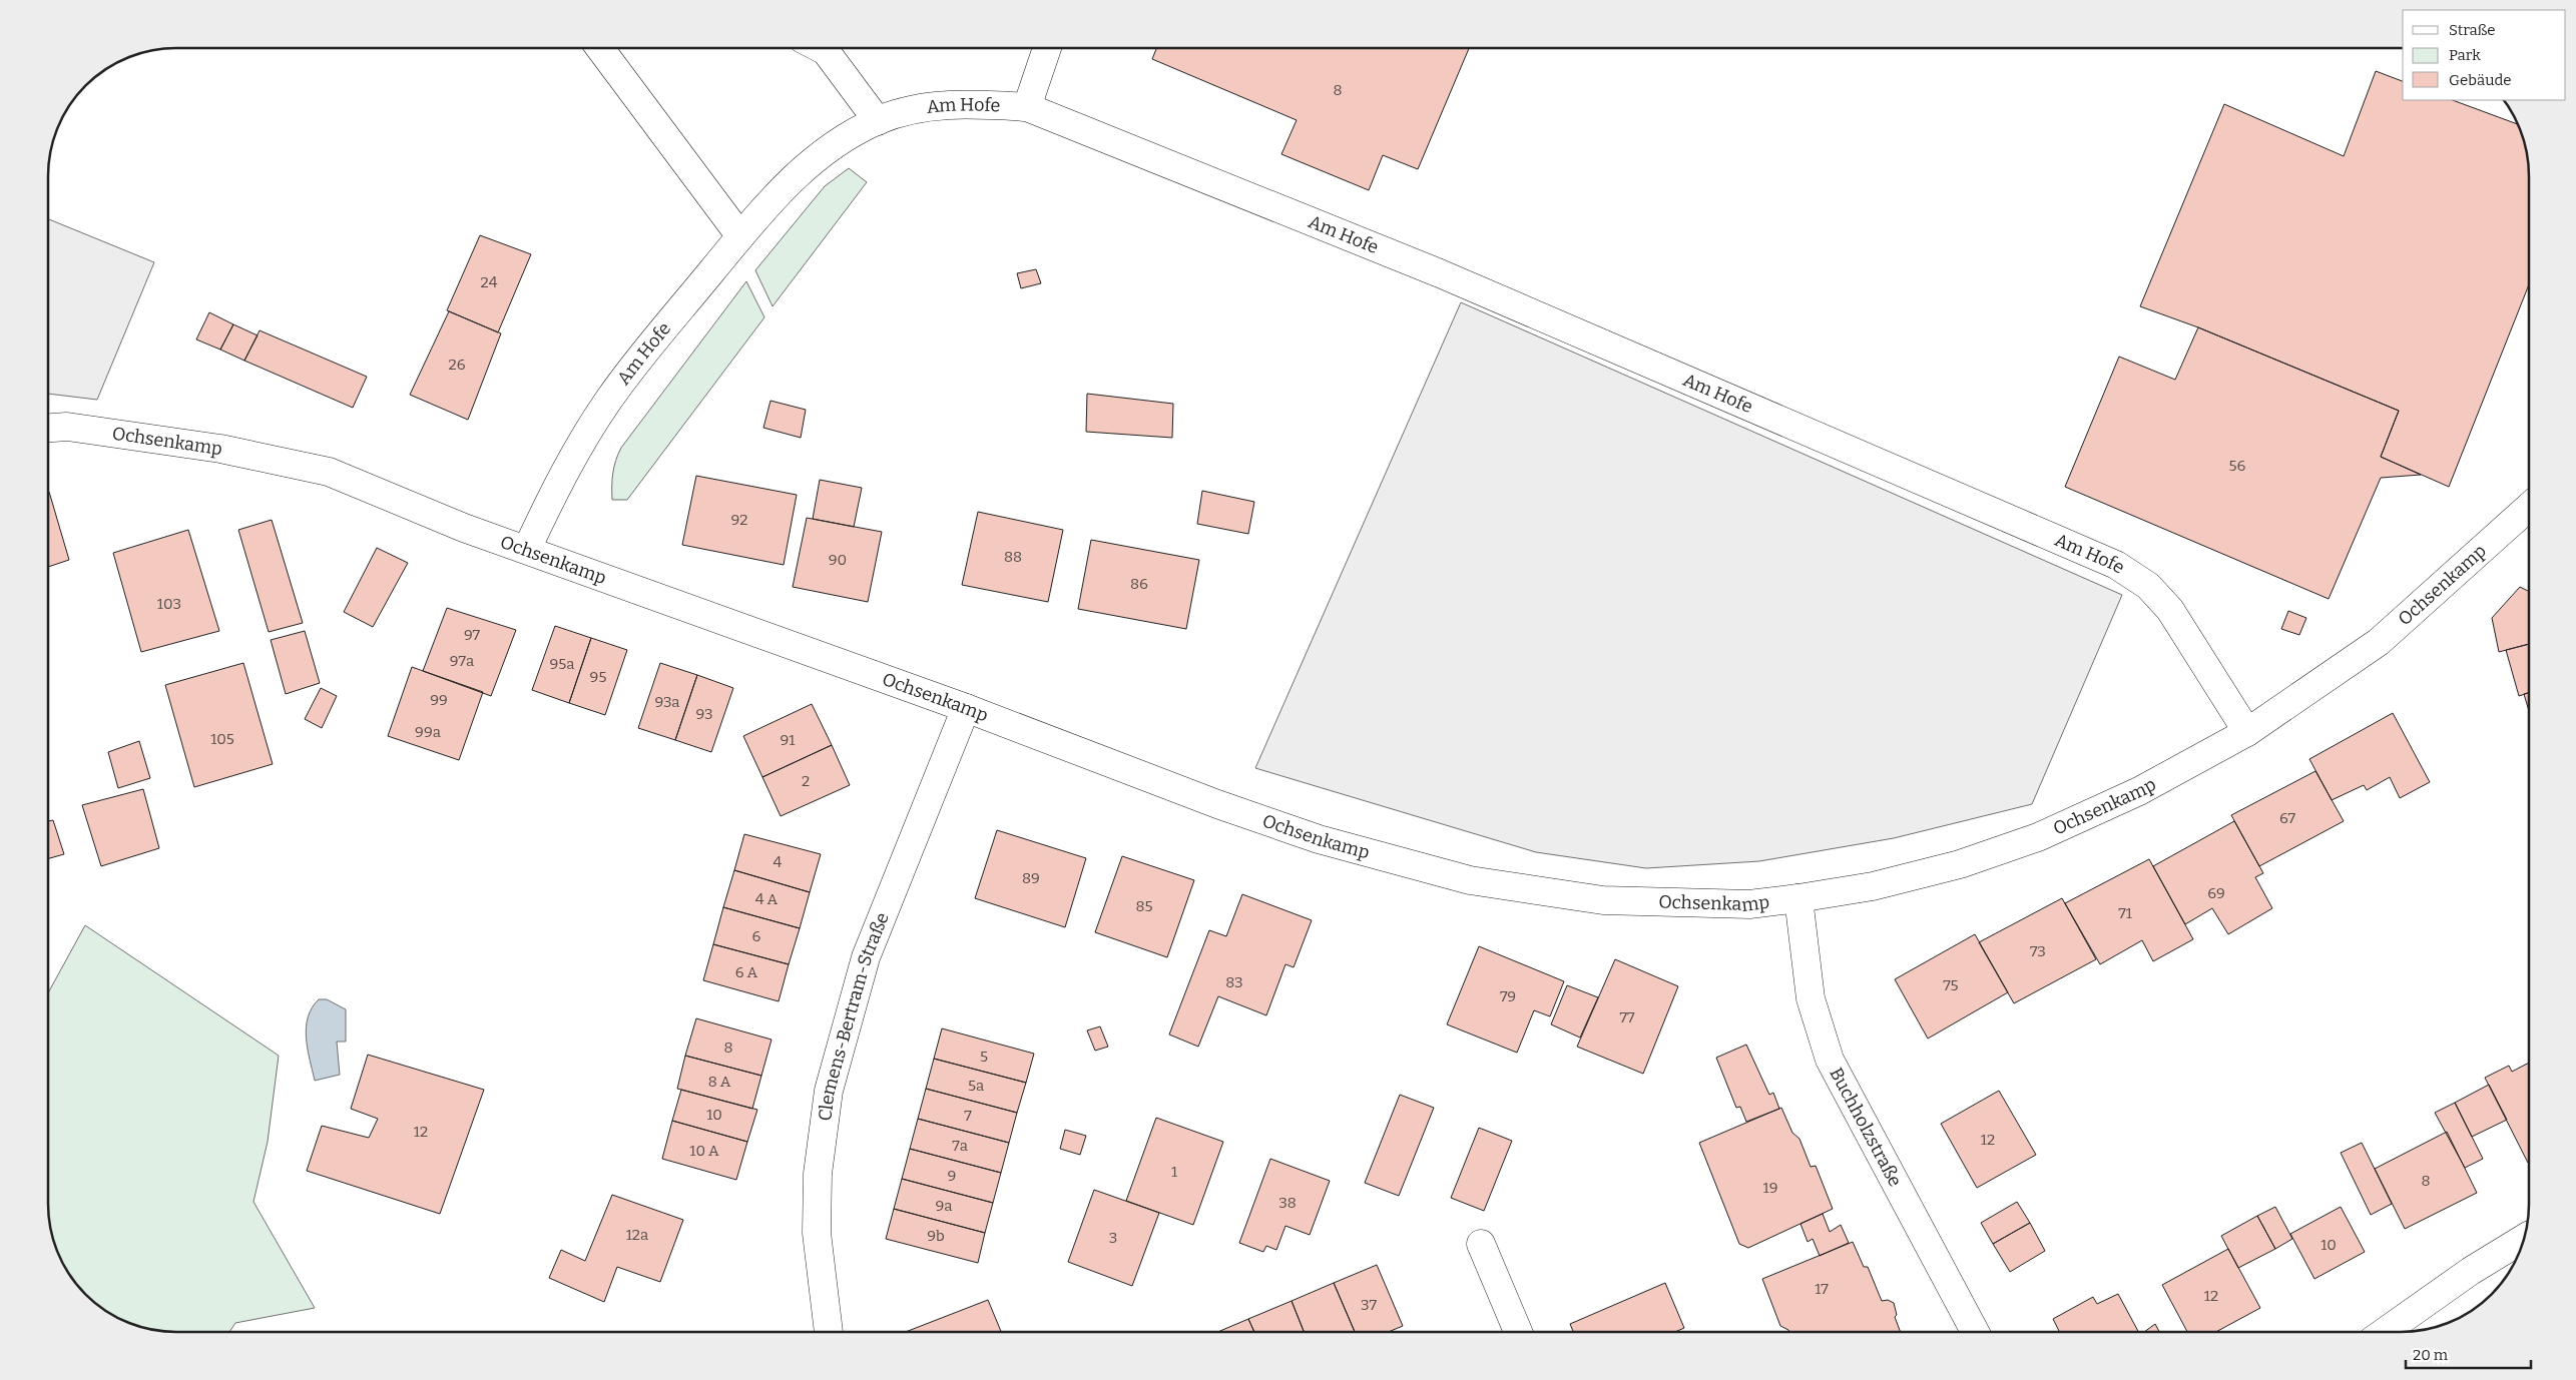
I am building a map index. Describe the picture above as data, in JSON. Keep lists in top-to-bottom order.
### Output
{
  "streets": {
    "street": [
      "Am Hofe",
      "Ochsenkamp",
      "Clemens-Bertram-Straße",
      "Buchholzstraße"
    ]
  },
  "crossings": [
    ["Am Hofe", "Ochsenkamp"],
    ["Ochsenkamp", "Clemens-Bertram-Straße"],
    ["Ochsenkamp", "Buchholzstraße"]
  ],
  "house_numbers": [
    "8",
    "24",
    "26",
    "56",
    "92",
    "88",
    "90",
    "86",
    "103",
    "97",
    "97a",
    "95a",
    "95",
    "99",
    "93a",
    "93",
    "99a",
    "105",
    "91",
    "2",
    "67",
    "4",
    "89",
    "69",
    "4 A",
    "85",
    "71",
    "6",
    "73",
    "6 A",
    "83",
    "75",
    "79",
    "77",
    "8",
    "5",
    "8 A",
    "5a",
    "10",
    "7",
    "12",
    "12",
    "7a",
    "10 A",
    "1",
    "9",
    "8",
    "19",
    "38",
    "9a",
    "12a",
    "9b",
    "3",
    "10",
    "17",
    "12",
    "37"
  ],
  "legend": ["Straße", "Park", "Gebäude"],
  "scale_bar": "20 m"
}
